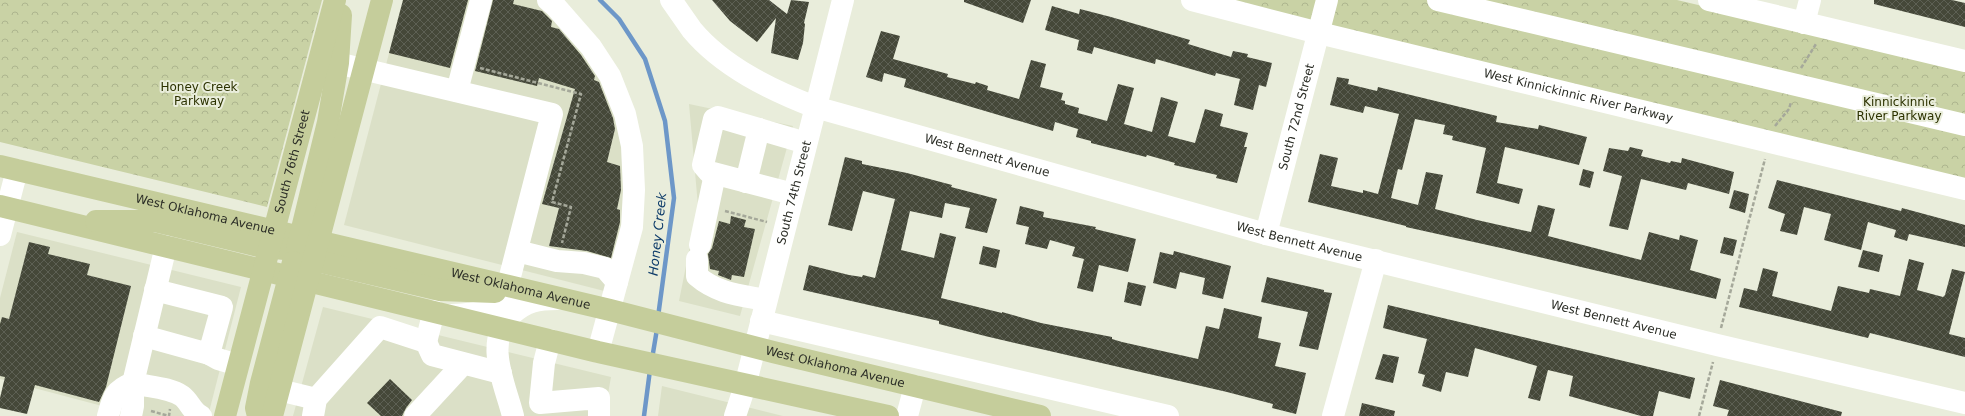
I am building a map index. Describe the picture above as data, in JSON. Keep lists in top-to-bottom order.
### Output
{
  "streets": {
    "main road": ["South 76th Street", "West Oklahoma Avenue"],
    "street": [
      "West Kinnickinnic River Parkway",
      "South 72nd Street",
      "West Bennett Avenue",
      "South 74th Street"
    ]
  },
  "crossings": [
    ["West Kinnickinnic River Parkway", "South 72nd Street"],
    ["South 72nd Street", "West Bennett Avenue"],
    ["West Bennett Avenue", "South 74th Street"],
    ["South 76th Street", "West Oklahoma Avenue"],
    ["South 74th Street", "West Oklahoma Avenue"]
  ],
  "water": ["Honey Creek"],
  "parks": ["Honey Creek Parkway", "Kinnickinnic River Parkway"]
}
